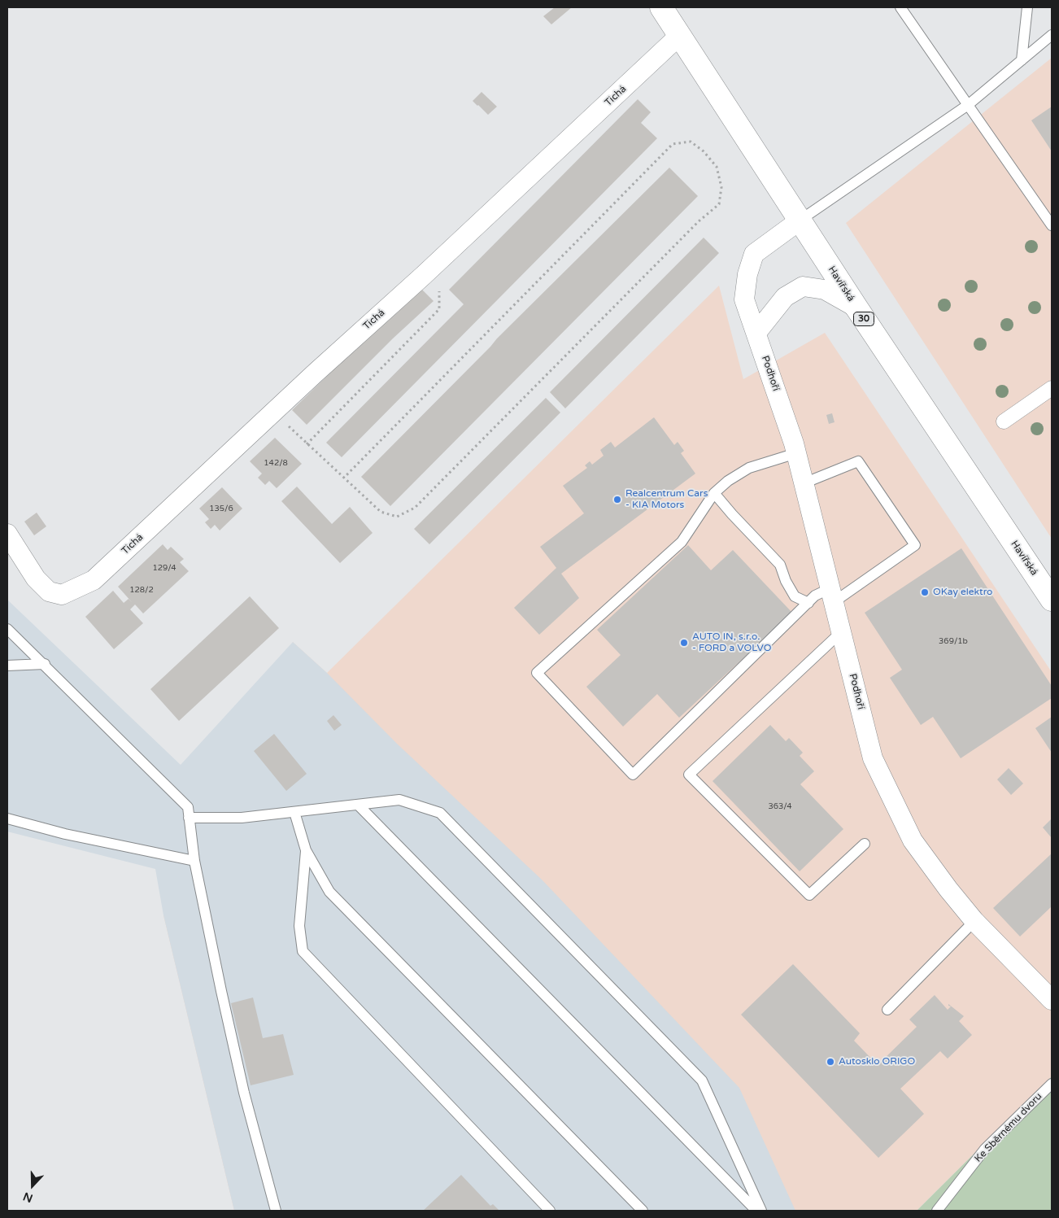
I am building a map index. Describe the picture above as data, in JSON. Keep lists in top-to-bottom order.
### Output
{
  "streets": {
    "main road": ["Havířská", "30"],
    "street": ["Tichá", "Podhoří"],
    "lane": ["Ke Sběrnému dvoru"]
  },
  "crossings": [
    ["Tichá", "Havířská"],
    ["Havířská", "Podhoří"]
  ],
  "places": [
    "Realcentrum Cars - KIA Motors",
    "OKay elektro",
    "AUTO IN, s.r.o. - FORD a VOLVO",
    "Autosklo ORIGO"
  ],
  "house_numbers": [
    "142/8",
    "135/6",
    "129/4",
    "128/2",
    "369/1b",
    "363/4"
  ],
  "north": "bottom"
}
